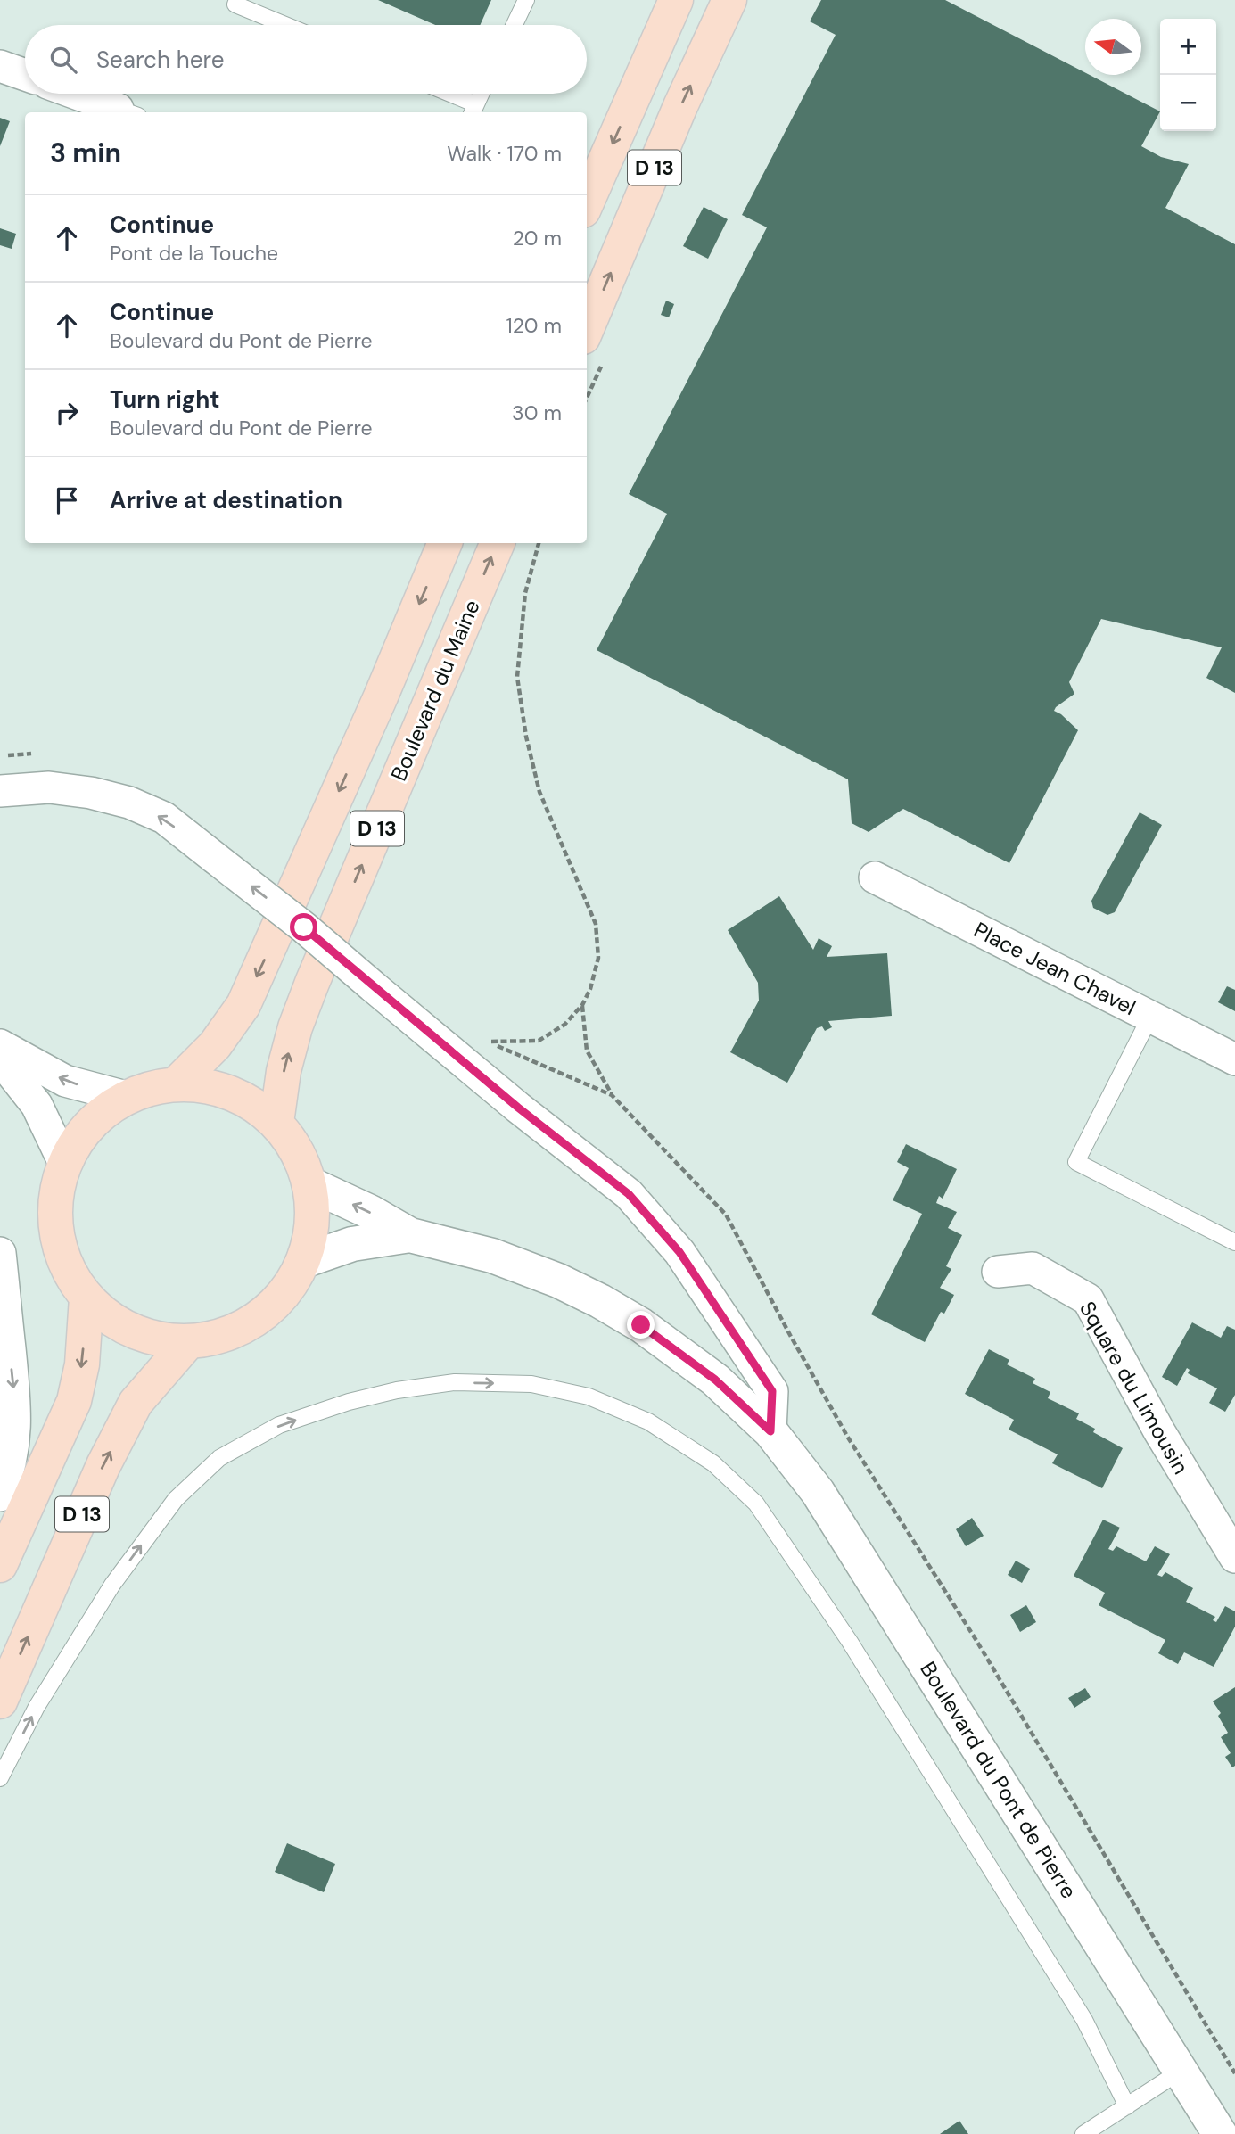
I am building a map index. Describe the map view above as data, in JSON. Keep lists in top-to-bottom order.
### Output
{
  "streets": {
    "main road": ["D 13", "Boulevard du Maine", "Boulevard du Pont de Pierre"],
    "street": ["Place Jean Chavel", "Square du Limousin"]
  },
  "north": "left",
  "page": {
    "map_buttons": ["+", "−"],
    "search": "Search here",
    "heading": ["3 min", "Walk · 170 m"],
    "list": [
      ["Continue", "Pont de la Touche", "20 m"],
      ["Continue", "Boulevard du Pont de Pierre", "120 m"],
      ["Turn right", "Boulevard du Pont de Pierre", "30 m"],
      "Arrive at destination"
    ]
  }
}
